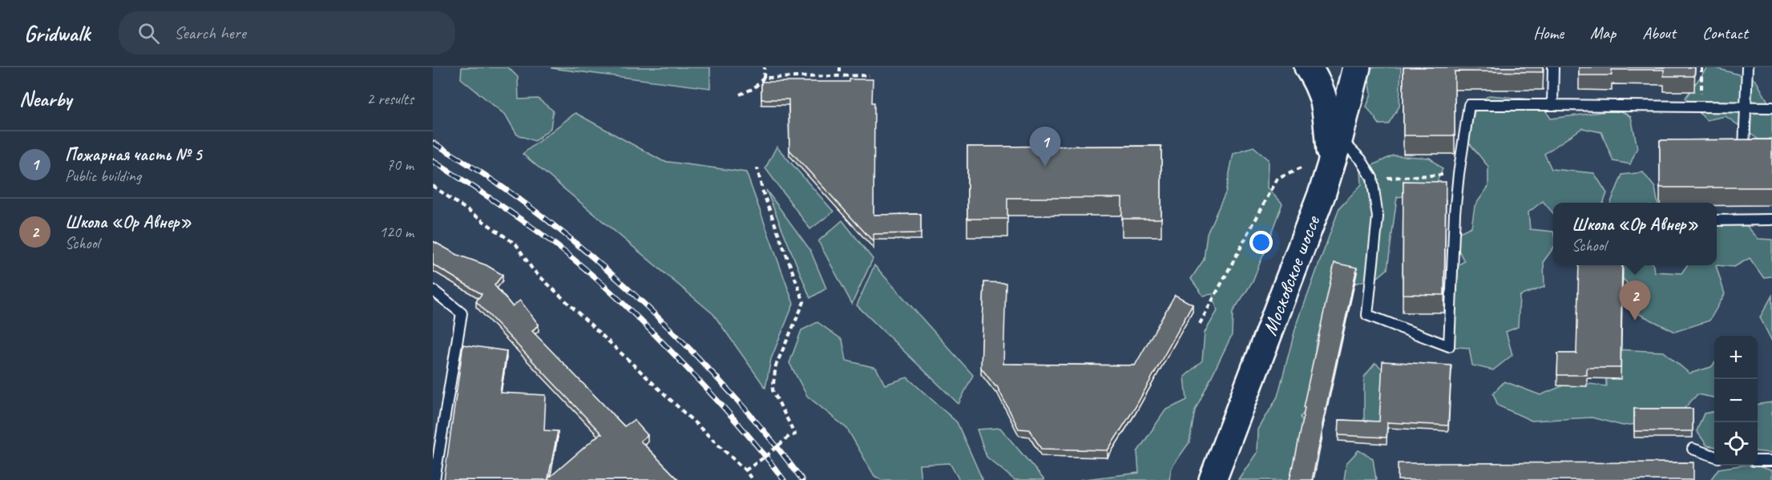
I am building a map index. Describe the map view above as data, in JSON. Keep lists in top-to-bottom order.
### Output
{
  "streets": {
    "main road": ["Московское шоссе"]
  },
  "page": {
    "header": "Gridwalk",
    "search": "Search here",
    "nav": [
      "Home",
      "Map",
      "About",
      "Contact"
    ],
    "heading": ["Nearby", "2 results"],
    "pins": ["1", "2"],
    "list": [
      {
        "mark": "1",
        "name": "Пожарная часть № 5",
        "note": "Public building",
        "value": "70 m"
      },
      {
        "mark": "2",
        "name": "Школа «Ор Авнер»",
        "note": "School",
        "value": "120 m"
      }
    ],
    "popup": ["Школа «Ор Авнер»", "School"],
    "map_buttons": ["+", "−"]
  }
}
